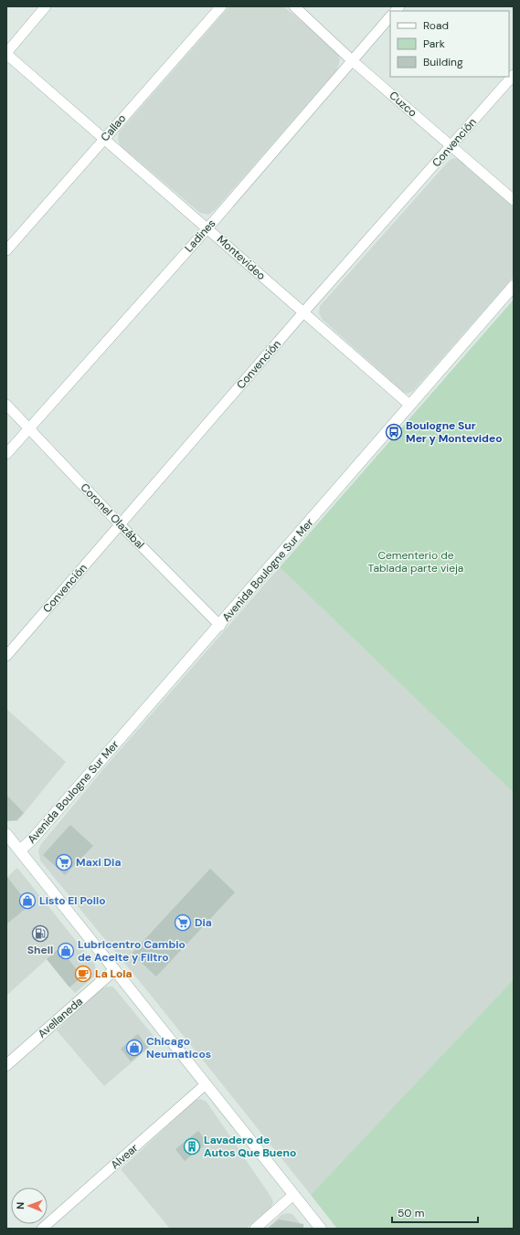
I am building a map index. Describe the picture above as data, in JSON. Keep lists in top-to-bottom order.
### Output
{
  "streets": {
    "main road": ["Avenida Boulogne Sur Mer", "Avellaneda"],
    "street": [
      "Cuzco",
      "Callao",
      "Convención",
      "Ladines",
      "Montevideo",
      "Coronel Olazábal",
      "Alvear"
    ]
  },
  "crossings": [
    ["Cuzco", "Convención"],
    ["Cuzco", "Ladines"],
    ["Callao", "Montevideo"],
    ["Convención", "Montevideo"],
    ["Convención", "Coronel Olazábal"],
    ["Ladines", "Montevideo"],
    ["Ladines", "Coronel Olazábal"],
    ["Montevideo", "Avenida Boulogne Sur Mer"],
    ["Coronel Olazábal", "Avenida Boulogne Sur Mer"]
  ],
  "parks": ["Cementerio de Tablada parte vieja"],
  "places": {
    "bus stop": ["Boulogne Sur Mer y Montevideo"],
    "supermarket": ["Maxi Dia", "Dia"],
    "shop": ["Listo El Pollo", "Lubricentro Cambio de Aceite y Filtro", "Chicago Neumaticos"],
    "fuel station": ["Shell"],
    "cafe": ["La Lola"],
    "building": ["Lavadero de Autos Que Bueno"]
  },
  "legend": ["Road", "Park", "Building"],
  "scale_bar": "50 m",
  "north": "left"
}
